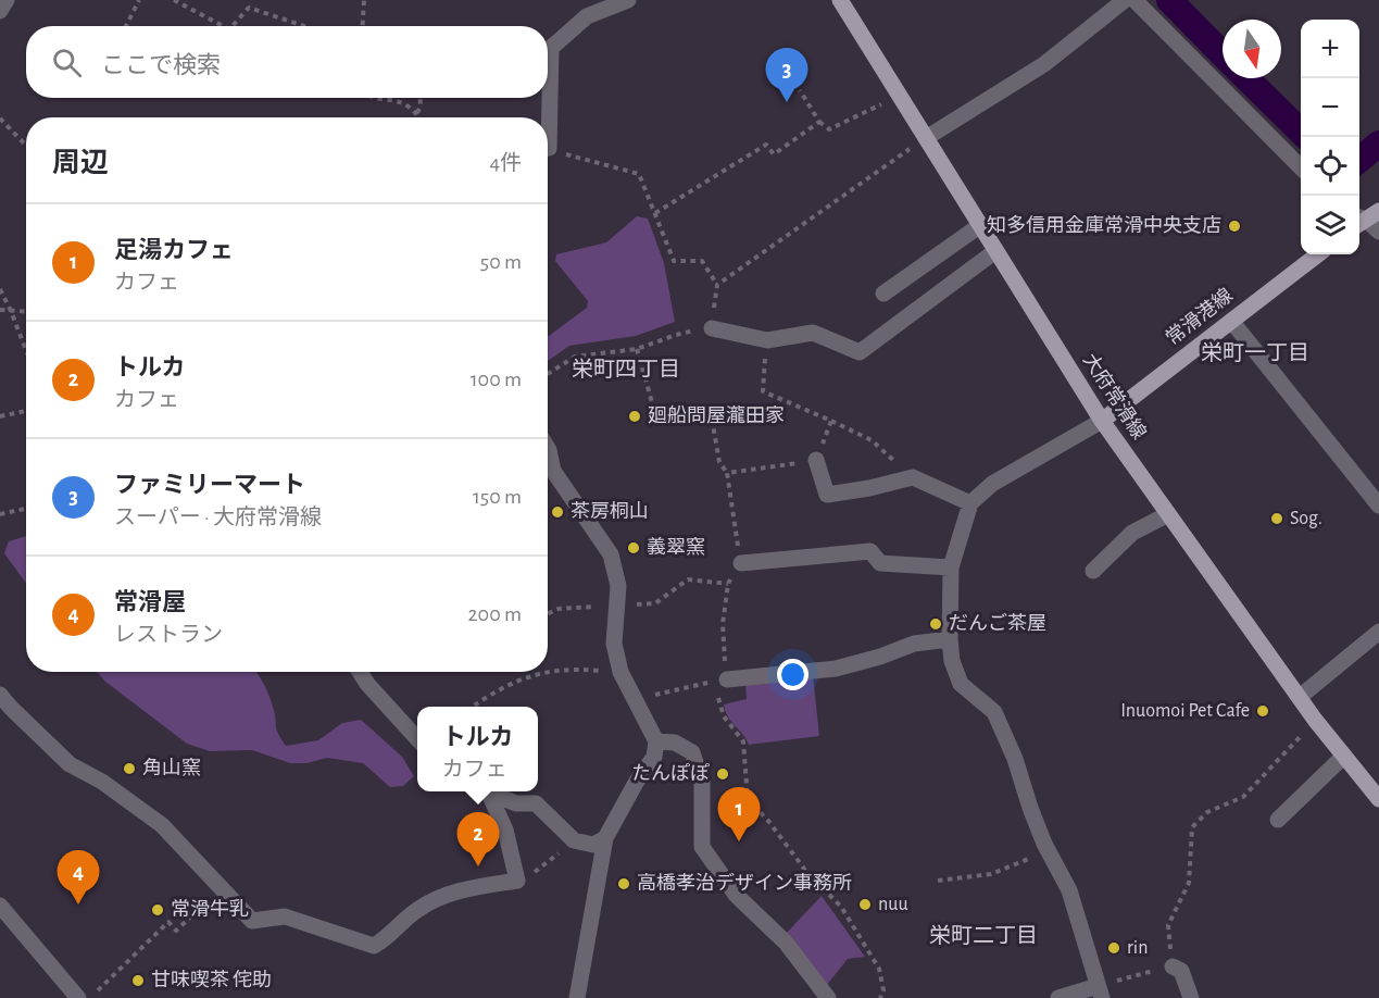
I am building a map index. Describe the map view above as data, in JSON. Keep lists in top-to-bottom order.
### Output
{
  "streets": {
    "main road": ["常滑港線", "大府常滑線"]
  },
  "crossings": [
    ["常滑港線", "大府常滑線"]
  ],
  "districts": ["栄町一丁目", "栄町四丁目", "栄町二丁目"],
  "places": [
    "知多信用金庫常滑中央支店",
    "廻船問屋瀧田家",
    "茶房桐山",
    "Sog.",
    "義翠窯",
    "だんご茶屋",
    "Inuomoi Pet Cafe",
    "角山窯",
    "たんぽぽ",
    "高橋孝治デザイン事務所",
    "nuu",
    "常滑牛乳",
    "rin",
    "甘味喫茶 侘助"
  ],
  "north": "bottom",
  "page": {
    "map_buttons": ["+", "−"],
    "search": "ここで検索",
    "pins": [
      "3",
      "1",
      "2",
      "4"
    ],
    "heading": ["周辺", "4件"],
    "list": [
      {
        "mark": "1",
        "name": "足湯カフェ",
        "note": "カフェ",
        "value": "50 m"
      },
      {
        "mark": "2",
        "name": "トルカ",
        "note": "カフェ",
        "value": "100 m"
      },
      {
        "mark": "3",
        "name": "ファミリーマート",
        "note": "スーパー · 大府常滑線",
        "value": "150 m"
      },
      {
        "mark": "4",
        "name": "常滑屋",
        "note": "レストラン",
        "value": "200 m"
      }
    ],
    "popup": ["トルカ", "カフェ"]
  }
}
